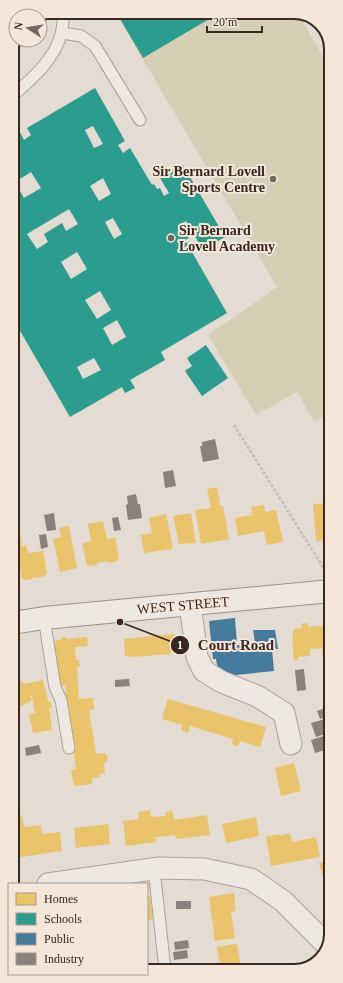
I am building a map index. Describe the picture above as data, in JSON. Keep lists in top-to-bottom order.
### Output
{
  "streets": {
    "street": ["WEST STREET"]
  },
  "places": ["Sir Bernard Lovell Sports Centre", "Sir Bernard Lovell Academy", "Court Road"],
  "legend": [
    "Homes",
    "Schools",
    "Public",
    "Industry"
  ],
  "scale_bar": "20 m",
  "north": "left"
}
